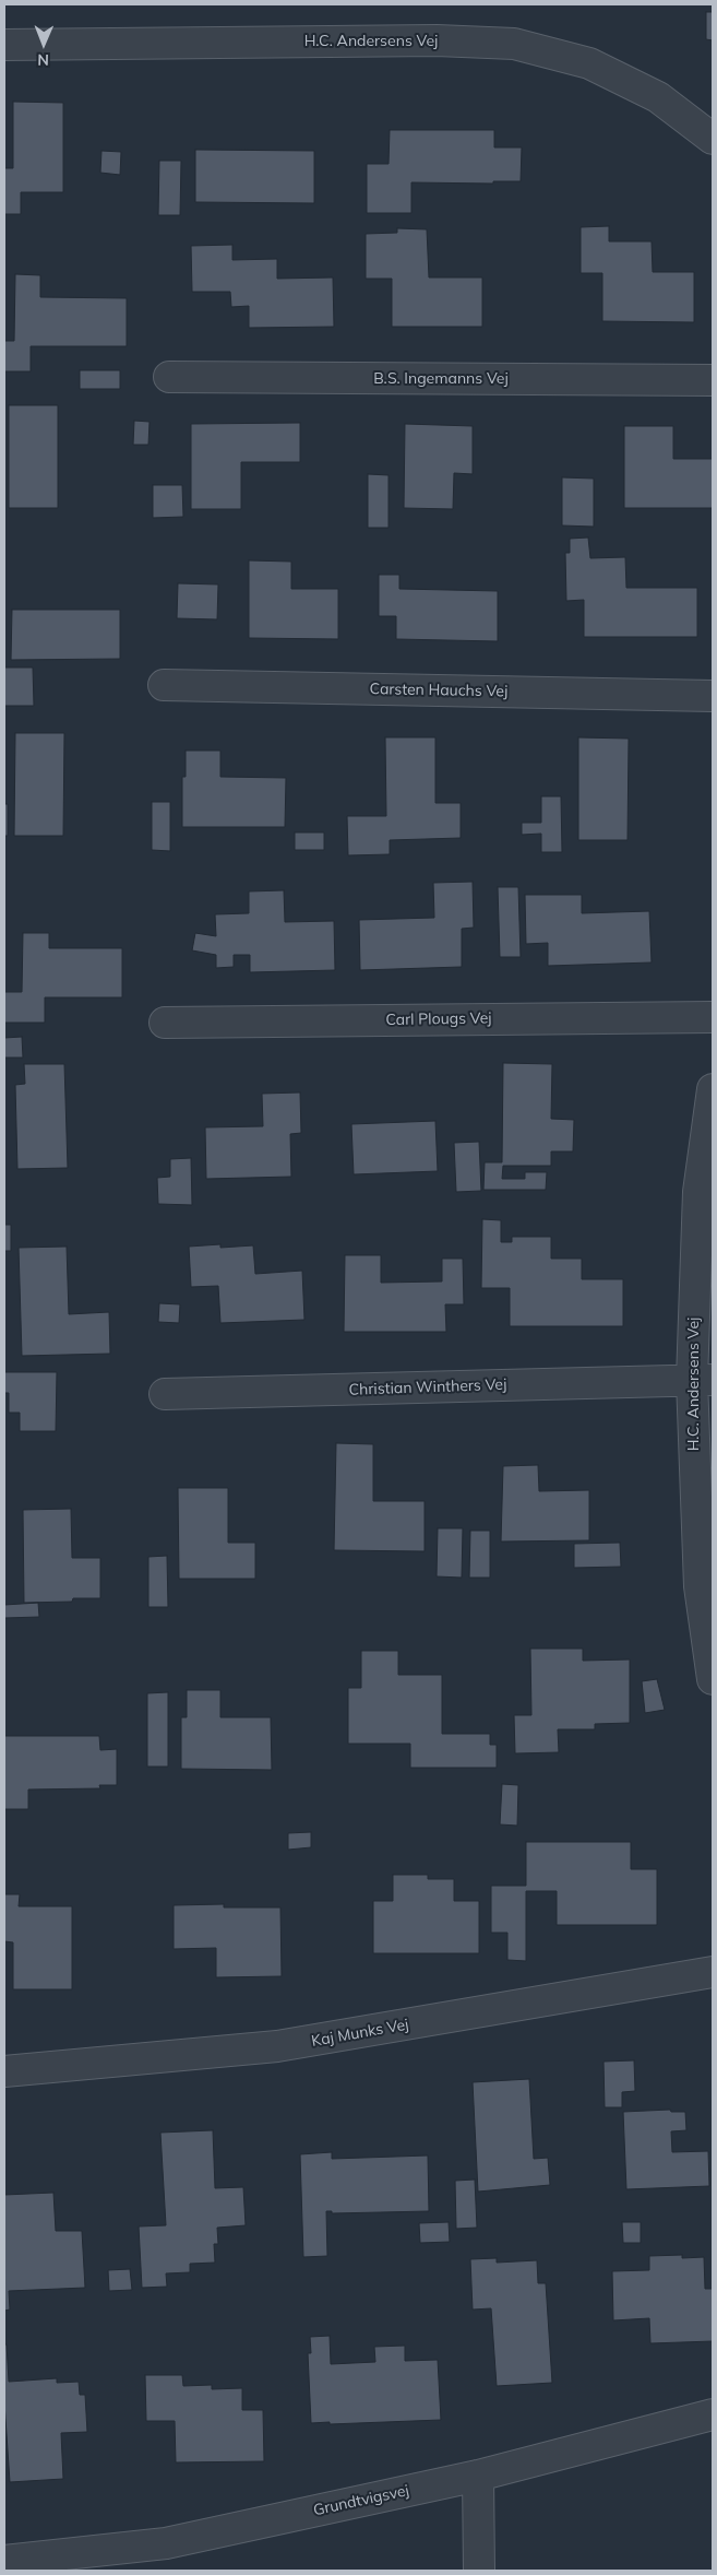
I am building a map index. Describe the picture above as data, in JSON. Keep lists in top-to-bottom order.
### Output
{
  "streets": {
    "street": [
      "H.C. Andersens Vej",
      "B.S. Ingemanns Vej",
      "Carsten Hauchs Vej",
      "Carl Plougs Vej",
      "Christian Winthers Vej",
      "Kaj Munks Vej",
      "Grundtvigsvej"
    ]
  },
  "crossings": [
    ["H.C. Andersens Vej", "Christian Winthers Vej"]
  ],
  "north": "bottom"
}
